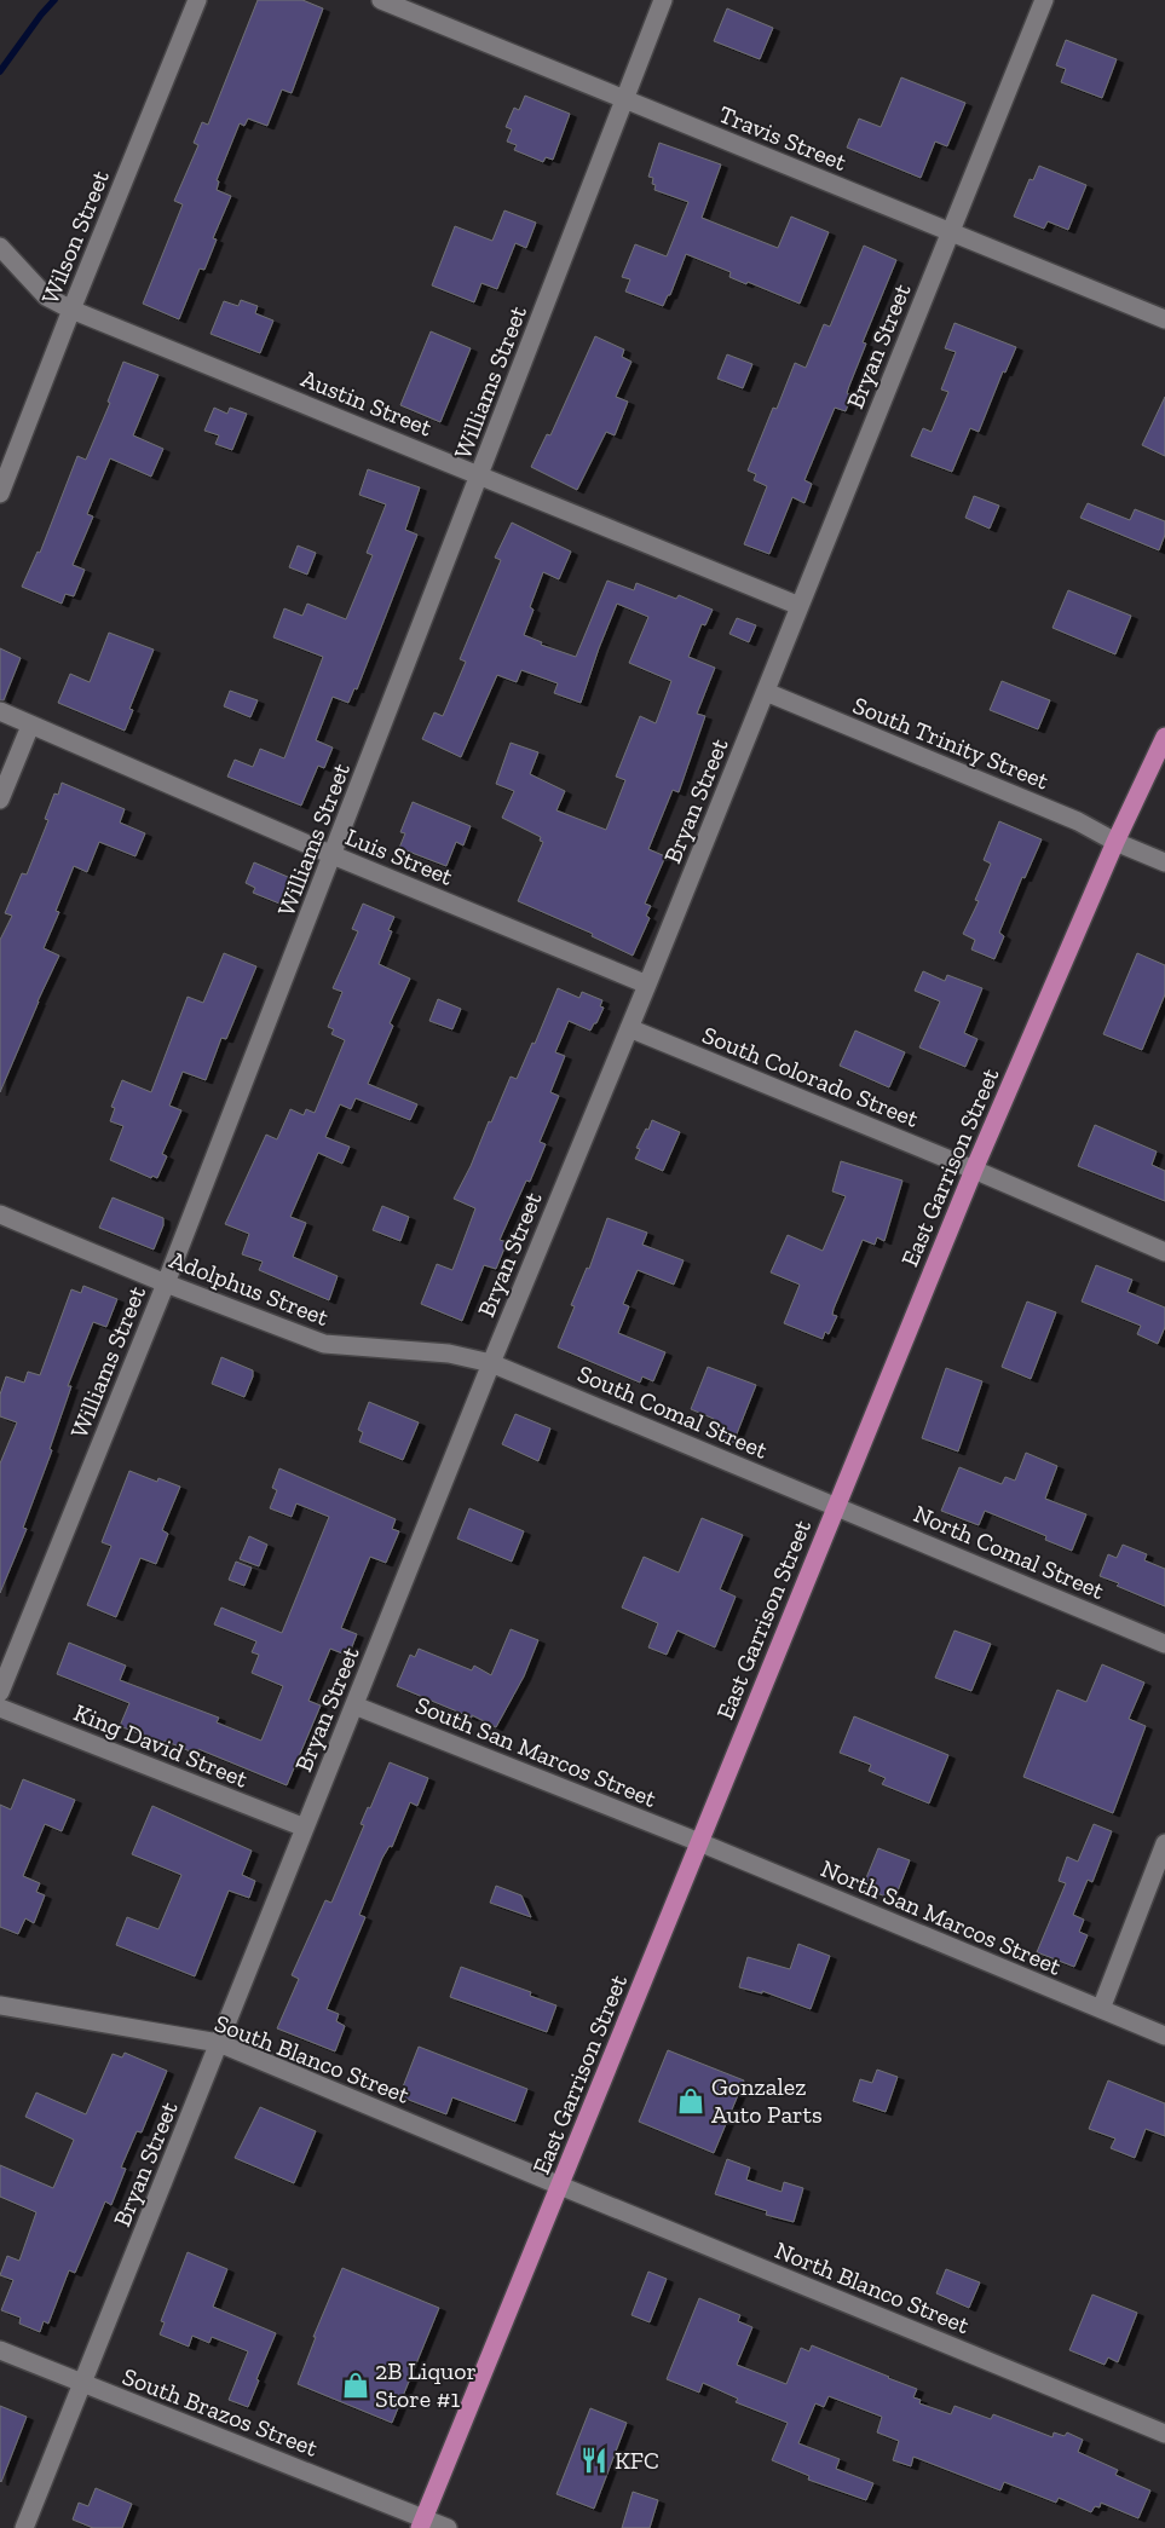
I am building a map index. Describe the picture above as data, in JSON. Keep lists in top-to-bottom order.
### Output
{
  "streets": {
    "main road": ["East Garrison Street"],
    "street": [
      "Travis Street",
      "Wilson Street",
      "Bryan Street",
      "Williams Street",
      "Austin Street",
      "South Trinity Street",
      "Luis Street",
      "South Colorado Street",
      "Adolphus Street",
      "South Comal Street",
      "North Comal Street",
      "King David Street",
      "South San Marcos Street",
      "North San Marcos Street",
      "South Blanco Street",
      "North Blanco Street",
      "South Brazos Street"
    ]
  },
  "crossings": [
    ["Travis Street", "Bryan Street"],
    ["Travis Street", "Williams Street"],
    ["Wilson Street", "Austin Street"],
    ["Bryan Street", "Austin Street"],
    ["Bryan Street", "South Trinity Street"],
    ["Bryan Street", "Luis Street"],
    ["Bryan Street", "South Colorado Street"],
    ["Bryan Street", "Adolphus Street"],
    ["Bryan Street", "South Comal Street"],
    ["Bryan Street", "King David Street"],
    ["Bryan Street", "South San Marcos Street"],
    ["Bryan Street", "South Blanco Street"],
    ["Bryan Street", "South Brazos Street"],
    ["Williams Street", "Austin Street"],
    ["Williams Street", "Luis Street"],
    ["Williams Street", "Adolphus Street"],
    ["South Trinity Street", "East Garrison Street"],
    ["South Colorado Street", "East Garrison Street"],
    ["East Garrison Street", "South Comal Street"],
    ["East Garrison Street", "North Comal Street"],
    ["East Garrison Street", "South San Marcos Street"],
    ["East Garrison Street", "North San Marcos Street"],
    ["East Garrison Street", "South Blanco Street"],
    ["East Garrison Street", "North Blanco Street"],
    ["East Garrison Street", "South Brazos Street"],
    ["Adolphus Street", "South Comal Street"],
    ["South Comal Street", "North Comal Street"],
    ["South San Marcos Street", "North San Marcos Street"],
    ["South Blanco Street", "North Blanco Street"]
  ],
  "places": {
    "shop": ["Gonzalez Auto Parts", "2B Liquor Store #1"],
    "restaurant": ["KFC"]
  }
}
